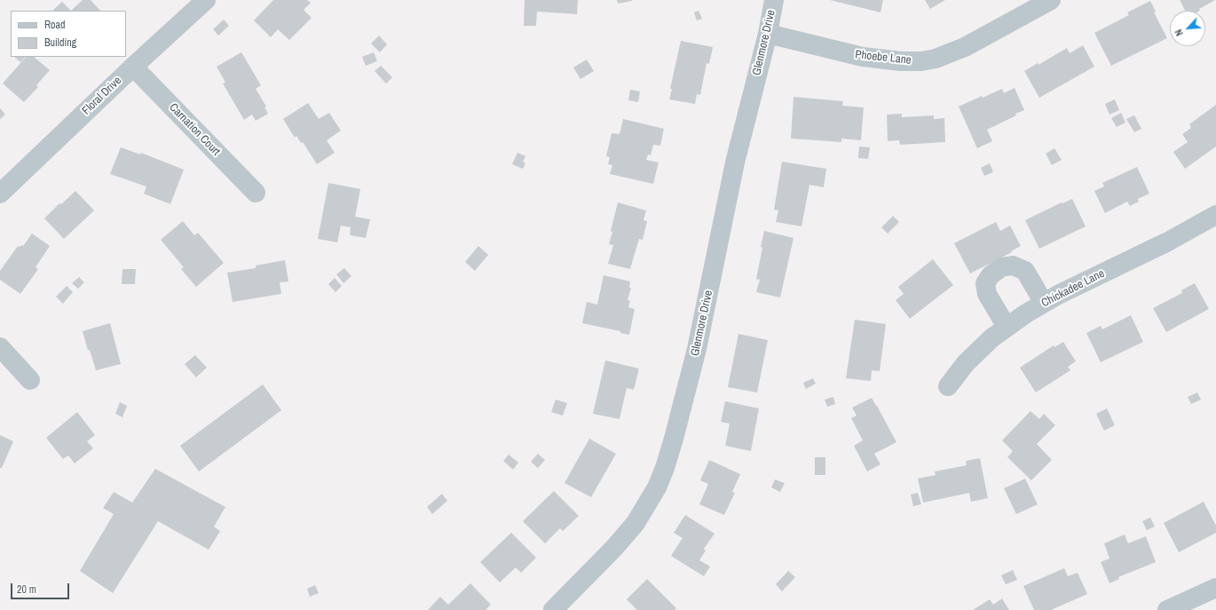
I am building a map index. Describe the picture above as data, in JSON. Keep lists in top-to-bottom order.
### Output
{
  "streets": {
    "street": [
      "Glenmore Drive",
      "Phoebe Lane",
      "Floral Drive",
      "Carnation Court",
      "Chickadee Lane"
    ]
  },
  "crossings": [
    ["Glenmore Drive", "Phoebe Lane"],
    ["Floral Drive", "Carnation Court"]
  ],
  "legend": ["Road", "Building"],
  "scale_bar": "20 m",
  "north": "bottom left"
}
